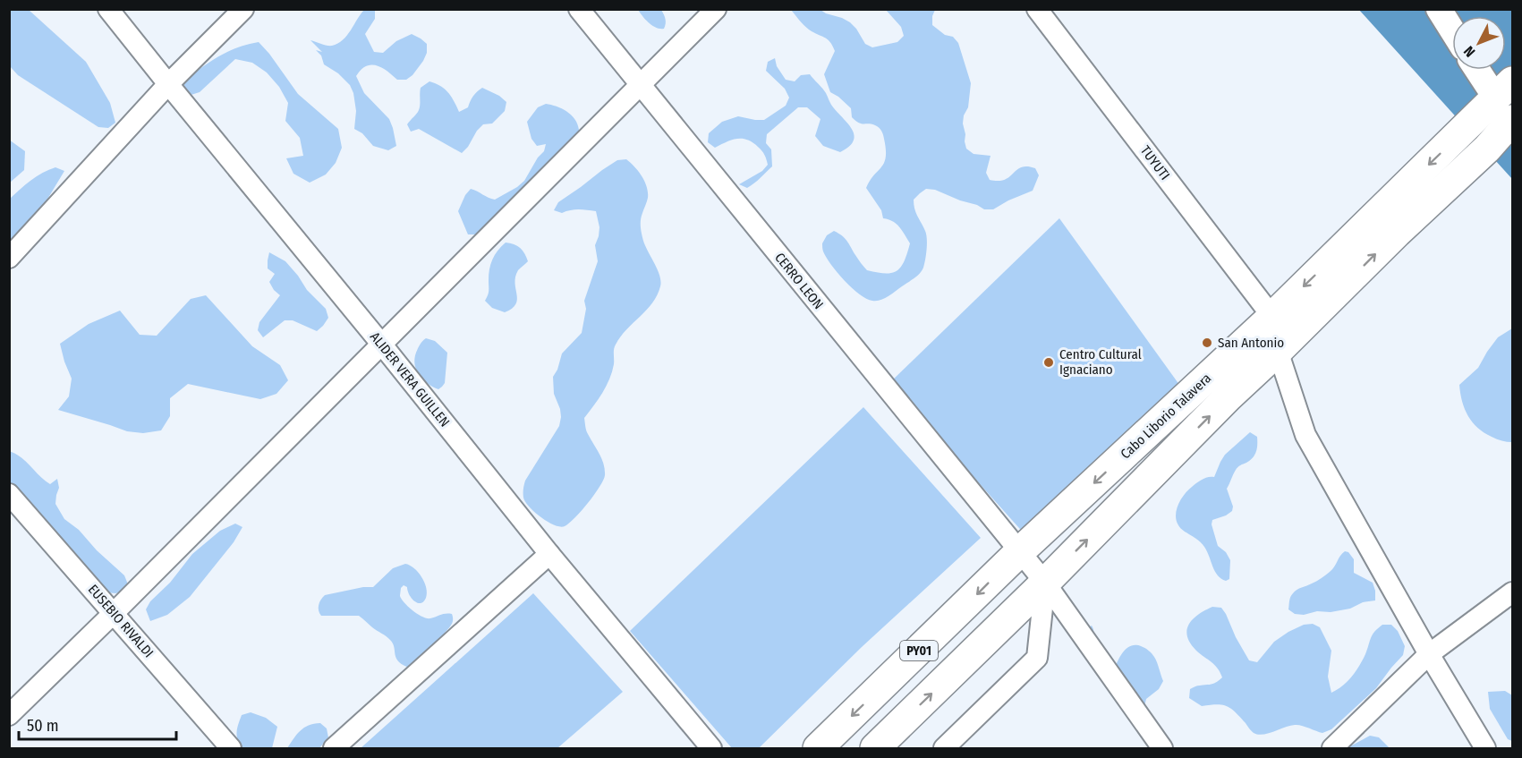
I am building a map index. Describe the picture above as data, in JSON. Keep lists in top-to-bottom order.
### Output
{
  "streets": {
    "highway": ["Cabo Liborio Talavera", "PY01"],
    "street": [
      "TUYUTI",
      "CERRO LEON",
      "ALIDER VERA GUILLEN",
      "EUSEBIO RIVALDI"
    ]
  },
  "crossings": [
    ["TUYUTI", "Cabo Liborio Talavera"],
    ["CERRO LEON", "Cabo Liborio Talavera"],
    ["CERRO LEON", "PY01"],
    ["Cabo Liborio Talavera", "PY01"]
  ],
  "places": ["San Antonio", "Centro Cultural Ignaciano"],
  "scale_bar": "50 m",
  "north": "bottom left"
}
